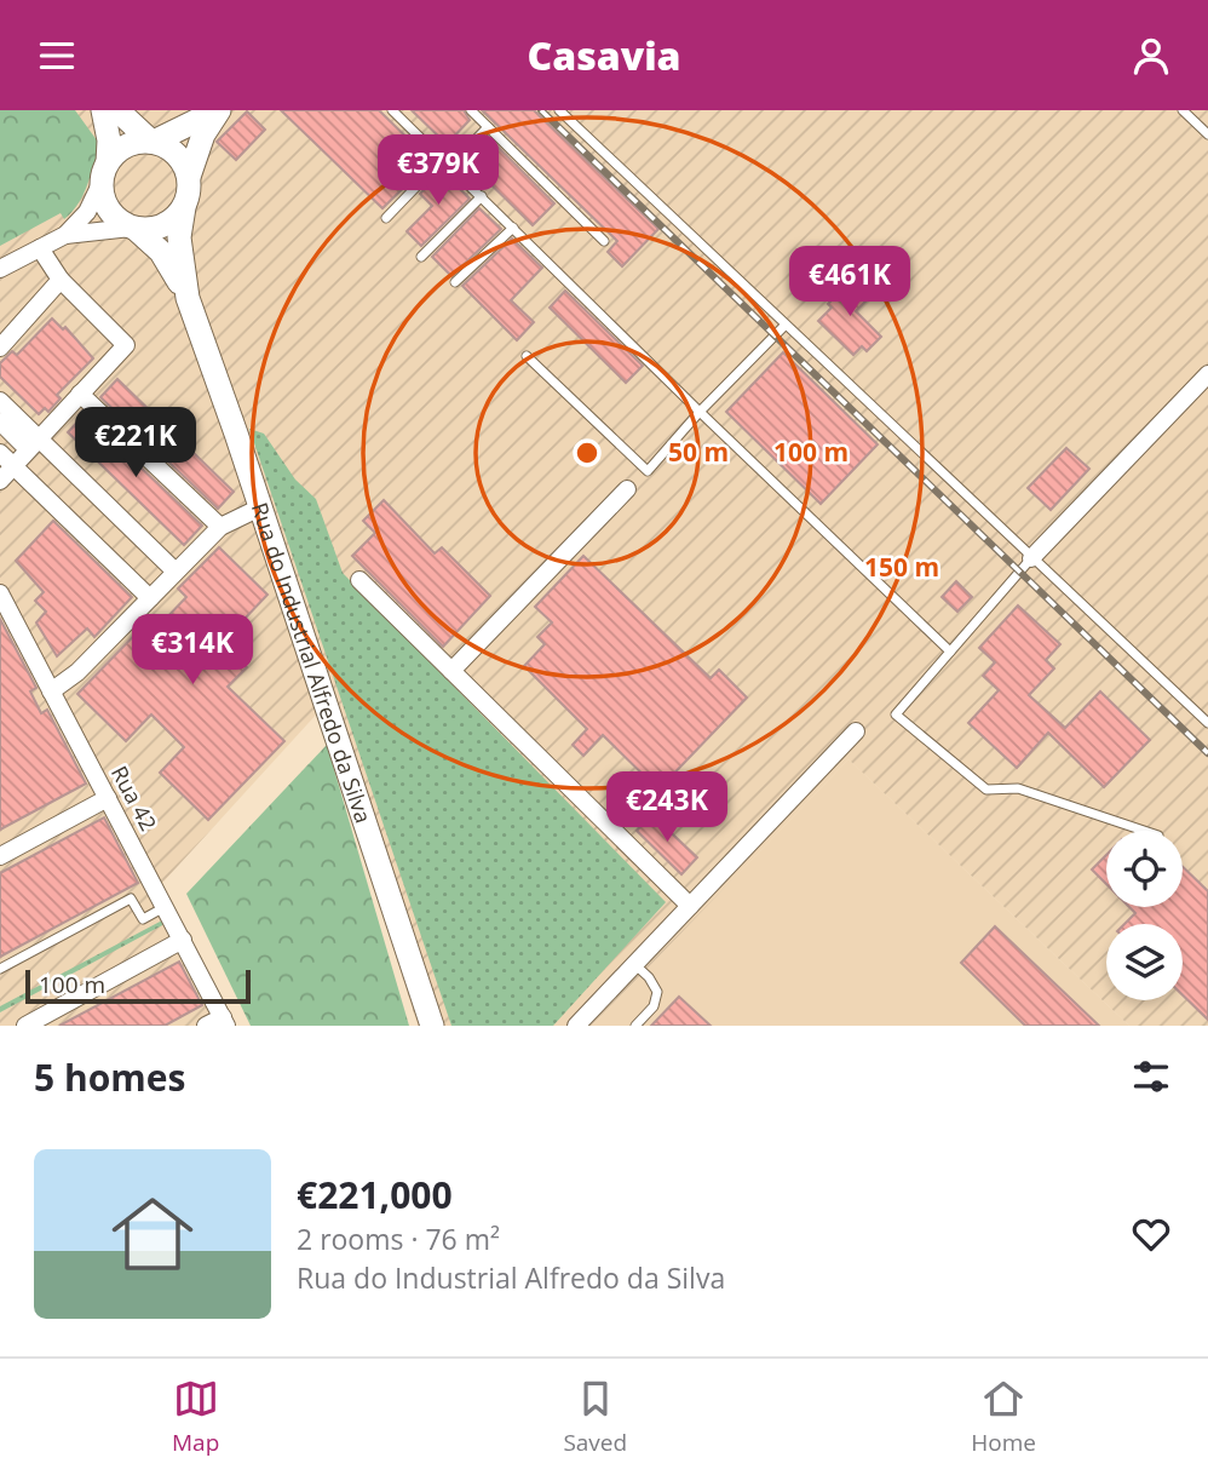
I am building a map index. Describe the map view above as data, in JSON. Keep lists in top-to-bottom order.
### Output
{
  "streets": {
    "street": ["Rua do Industrial Alfredo da Silva", "Rua 42"]
  },
  "scale_bar": "100 m",
  "page": {
    "header": "Casavia",
    "price": [
      "€379K",
      "€461K",
      "€221K",
      "€314K",
      "€243K"
    ],
    "scale": "100 m",
    "heading": "5 homes",
    "list": [
      {
        "name": "€221,000",
        "note": "2 rooms · 76 m² · Rua do Industrial Alfredo da Silva"
      }
    ],
    "tabs": ["Map", "Saved", "Home"]
  },
  "rings": ["50 m", "100 m", "150 m"]
}
